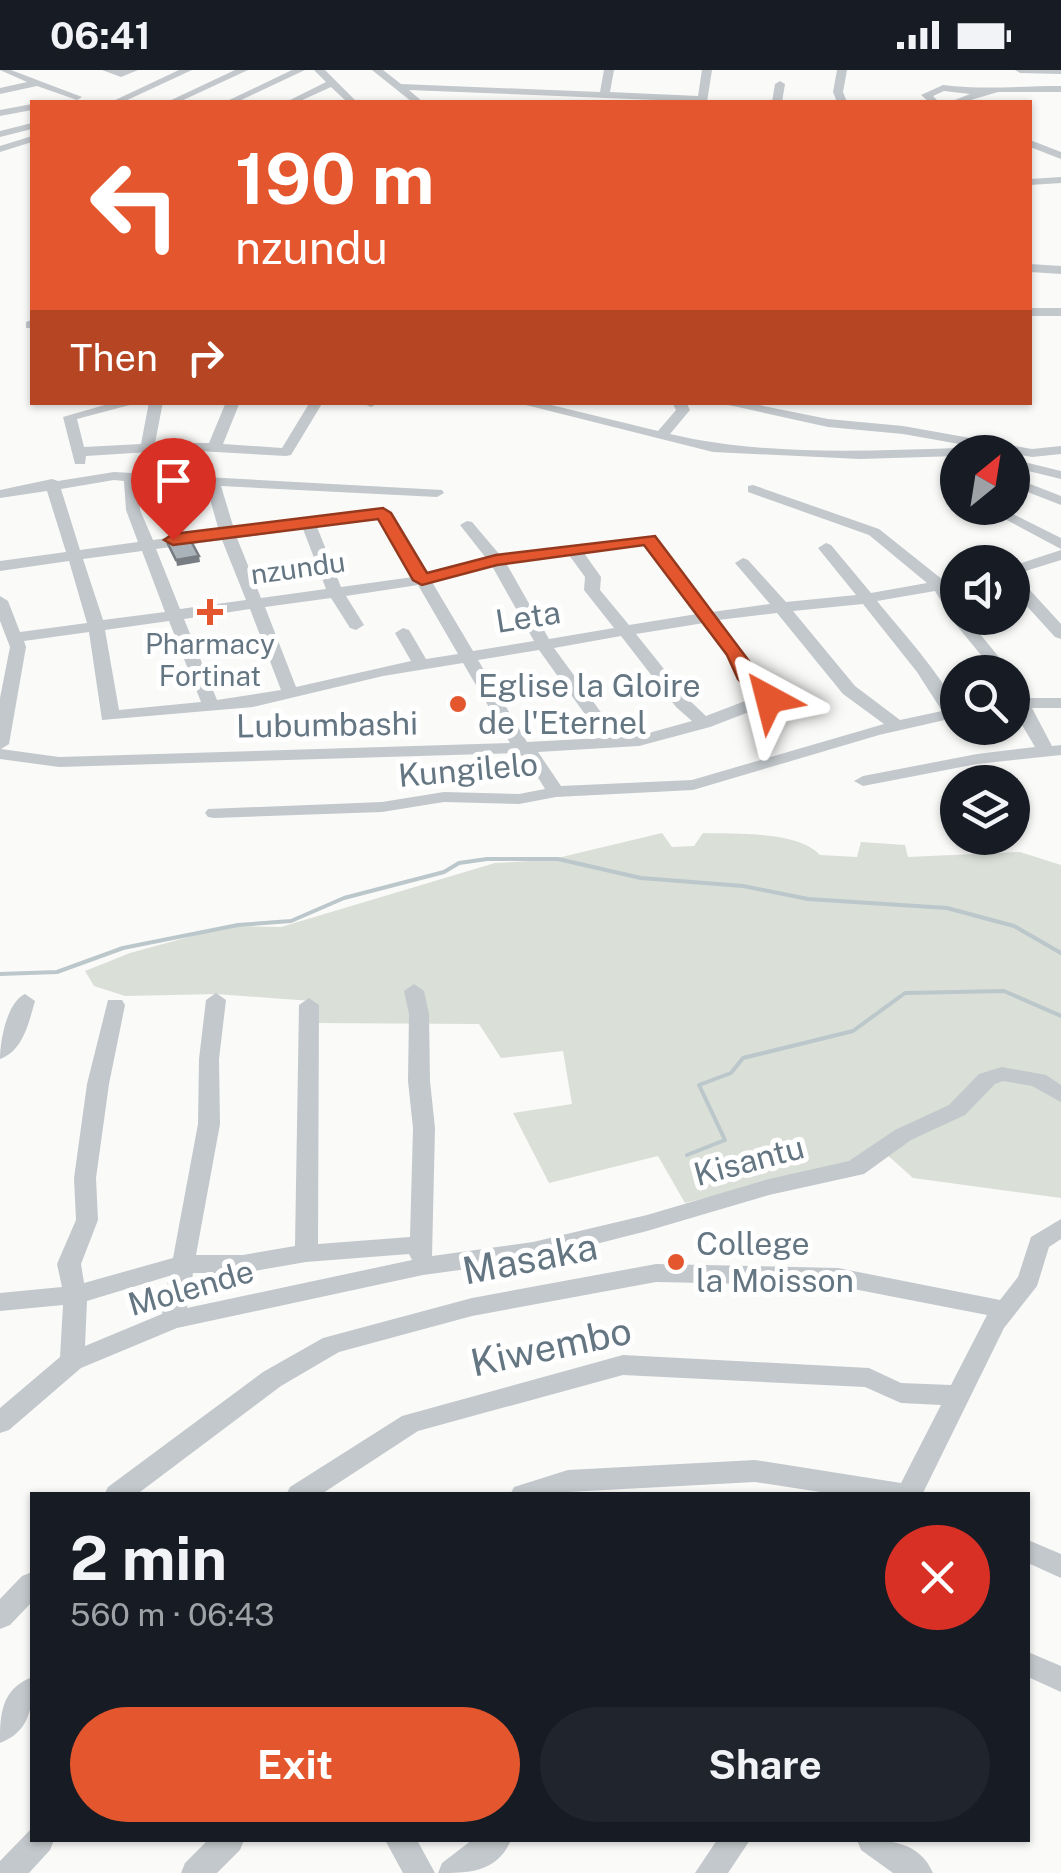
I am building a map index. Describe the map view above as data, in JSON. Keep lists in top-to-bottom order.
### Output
{
  "streets": {
    "street": [
      "nzundu",
      "Leta",
      "Lubumbashi",
      "Kungilelo",
      "Kisantu",
      "Masaka",
      "Molende",
      "Kiwembo"
    ]
  },
  "crossings": [
    ["nzundu", "Leta"],
    ["nzundu", "Lubumbashi"],
    ["Leta", "Lubumbashi"],
    ["Kisantu", "Molende"]
  ],
  "places": {
    "health": ["Pharmacy Fortinat"],
    "other": ["Eglise la Gloire de l'Eternel", "College la Moisson"]
  },
  "north": "top right",
  "page": {
    "status": "06:41",
    "turn": ["190 m", "nzundu"],
    "then": "Then",
    "heading": ["2 min", "560 m · 06:43"],
    "buttons": ["Exit", "Share"]
  }
}
